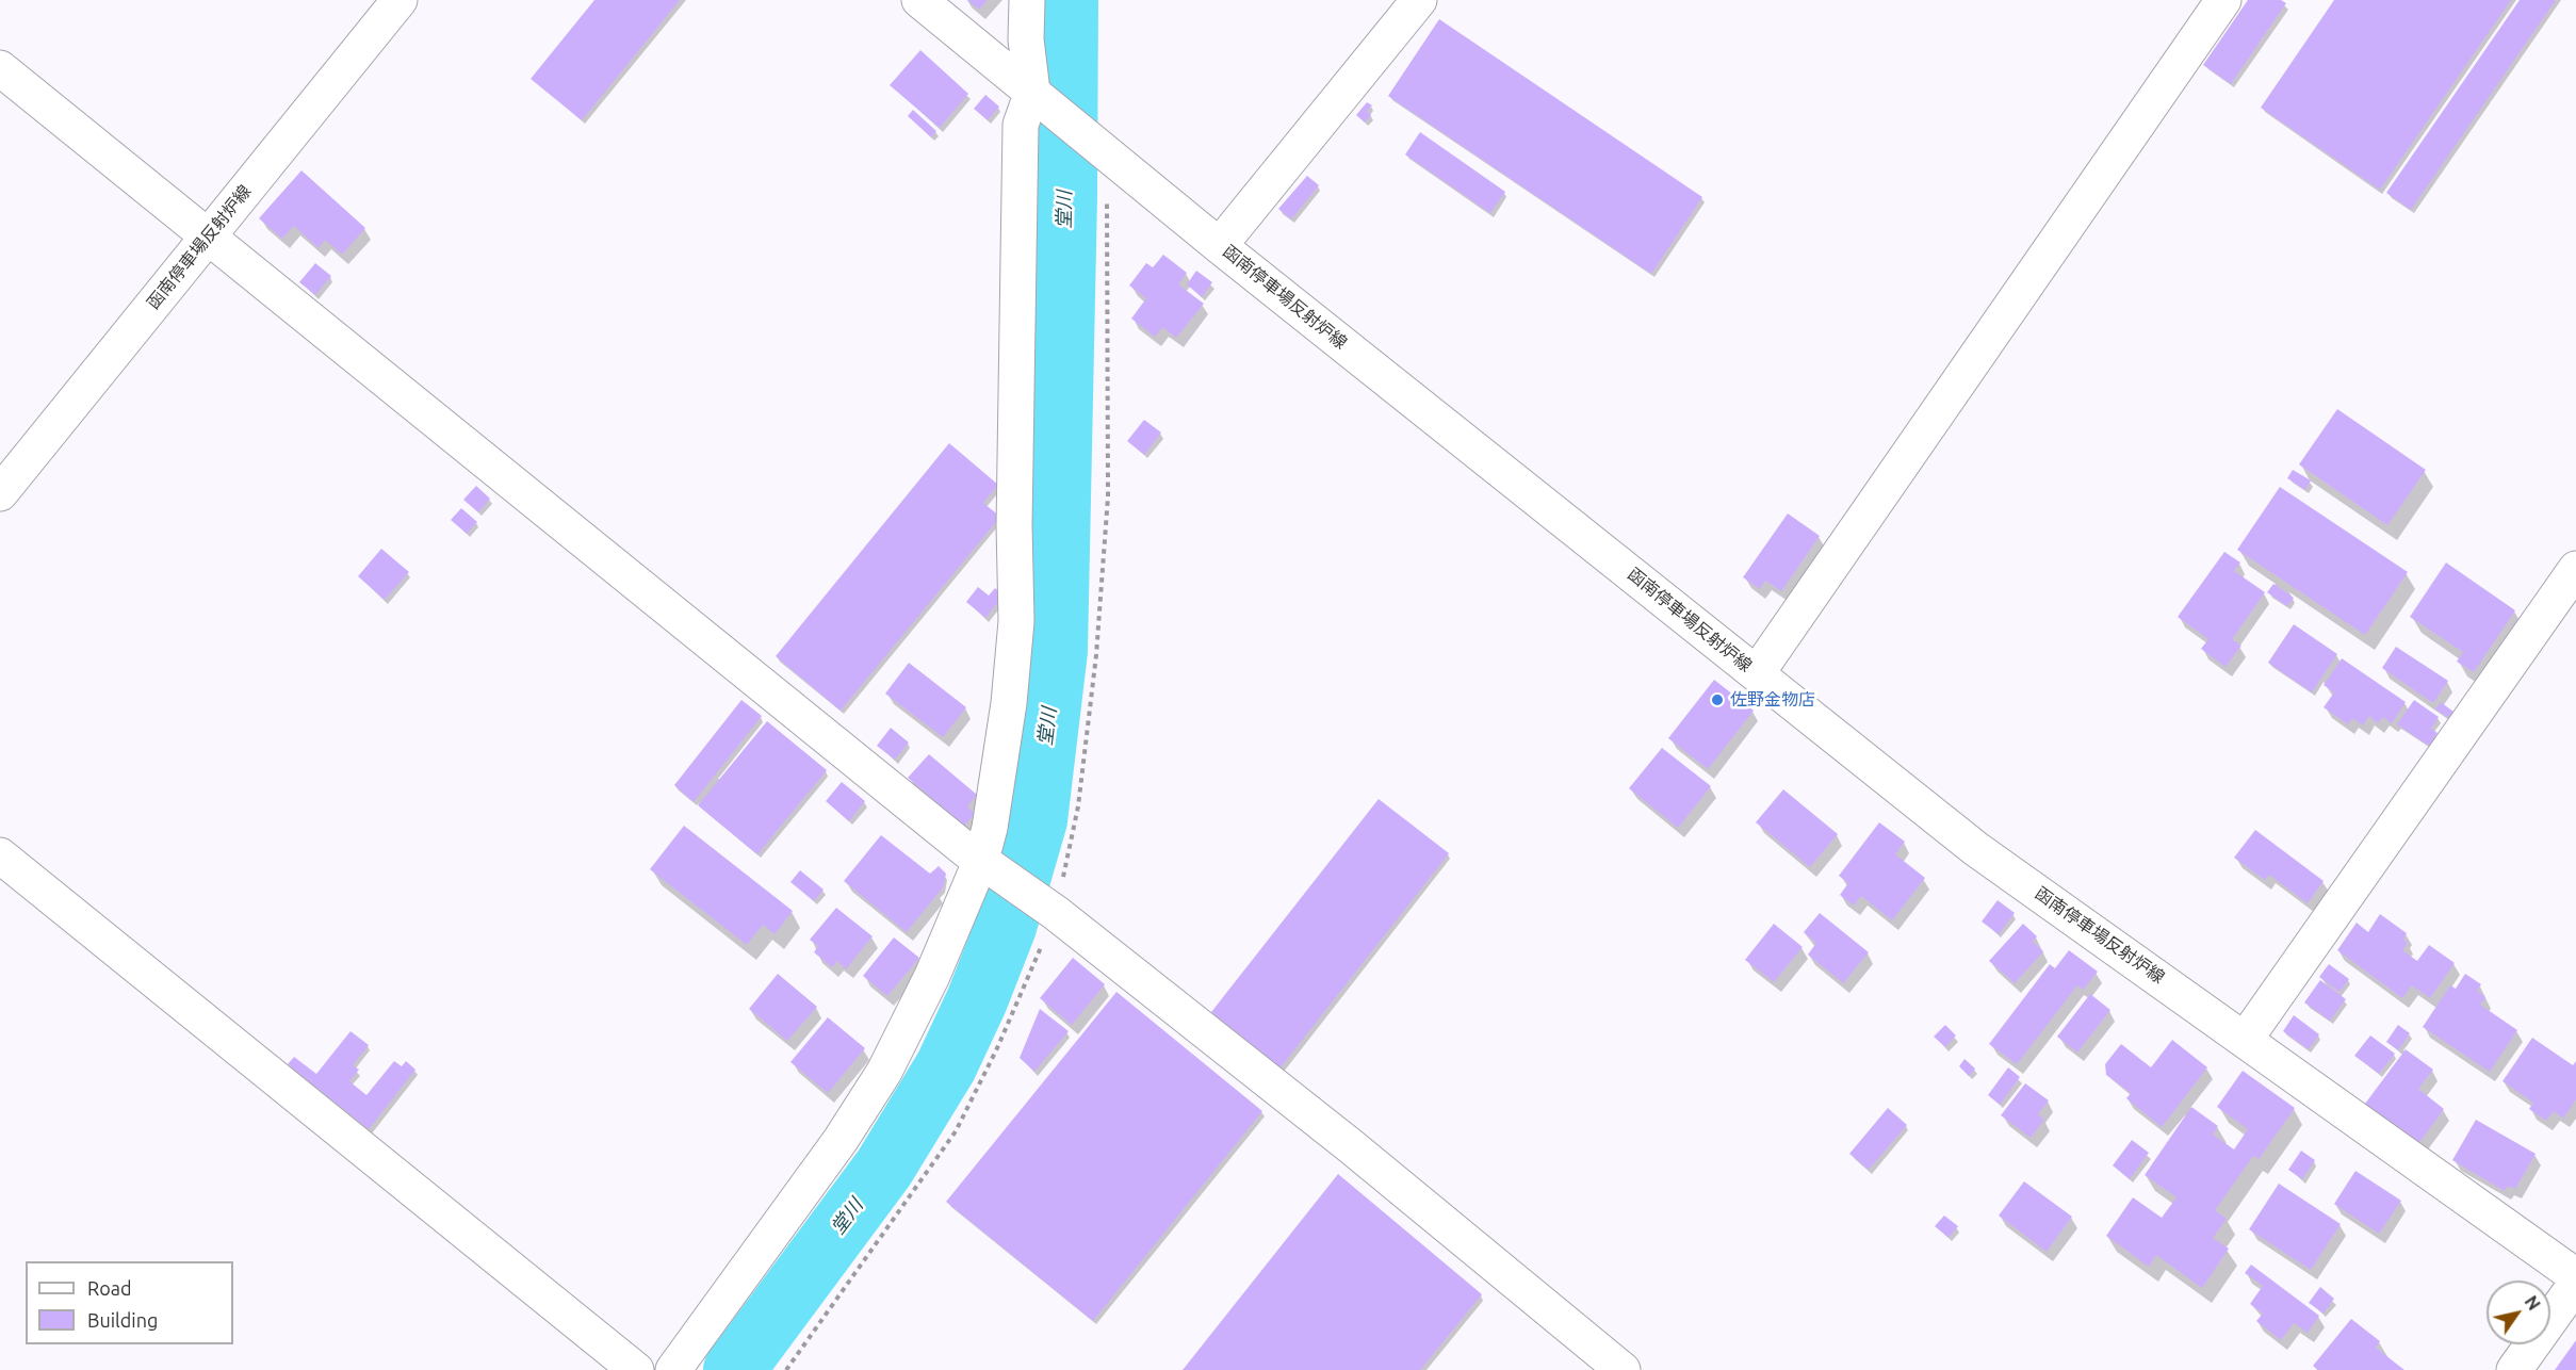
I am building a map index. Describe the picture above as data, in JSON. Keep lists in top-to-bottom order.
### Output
{
  "streets": {
    "street": ["函南停車場反射炉線"]
  },
  "water": ["堂川"],
  "places": ["佐野金物店"],
  "legend": ["Road", "Building"],
  "north": "top right"
}
